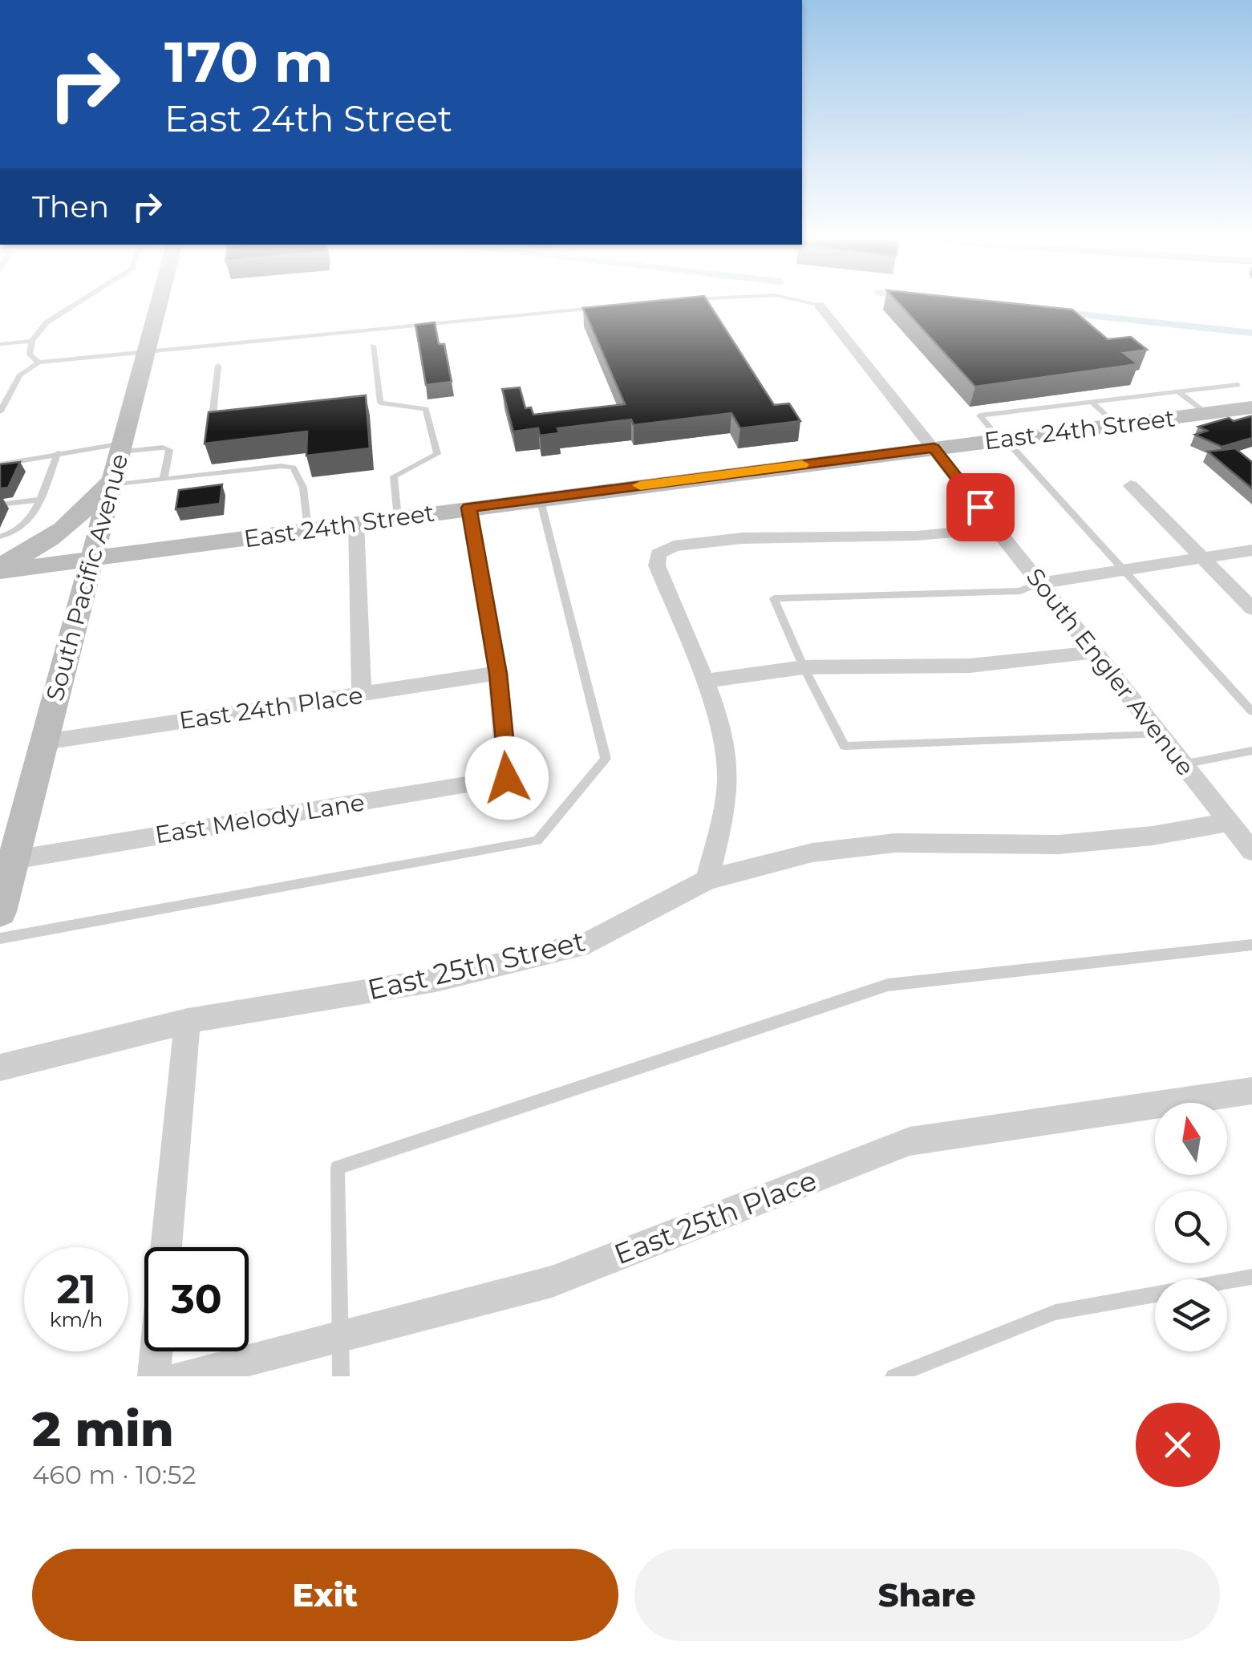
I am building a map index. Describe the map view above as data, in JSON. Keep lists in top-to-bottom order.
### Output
{
  "streets": {
    "main road": ["East 24th Street", "South Pacific Avenue"],
    "street": [
      "South Engler Avenue",
      "East 24th Place",
      "East Melody Lane",
      "East 25th Street",
      "East 25th Place"
    ]
  },
  "crossings": [
    ["East 24th Street", "South Pacific Avenue"],
    ["East 24th Street", "South Engler Avenue"],
    ["South Pacific Avenue", "East 24th Place"],
    ["South Pacific Avenue", "East Melody Lane"],
    ["South Engler Avenue", "East 25th Street"],
    ["East 24th Place", "East Melody Lane"]
  ],
  "north": "top",
  "page": {
    "turn": ["170 m", "East 24th Street"],
    "then": "Then",
    "speed": "21 km/h",
    "limit": "30",
    "heading": ["2 min", "460 m · 10:52"],
    "buttons": ["Exit", "Share"]
  }
}
